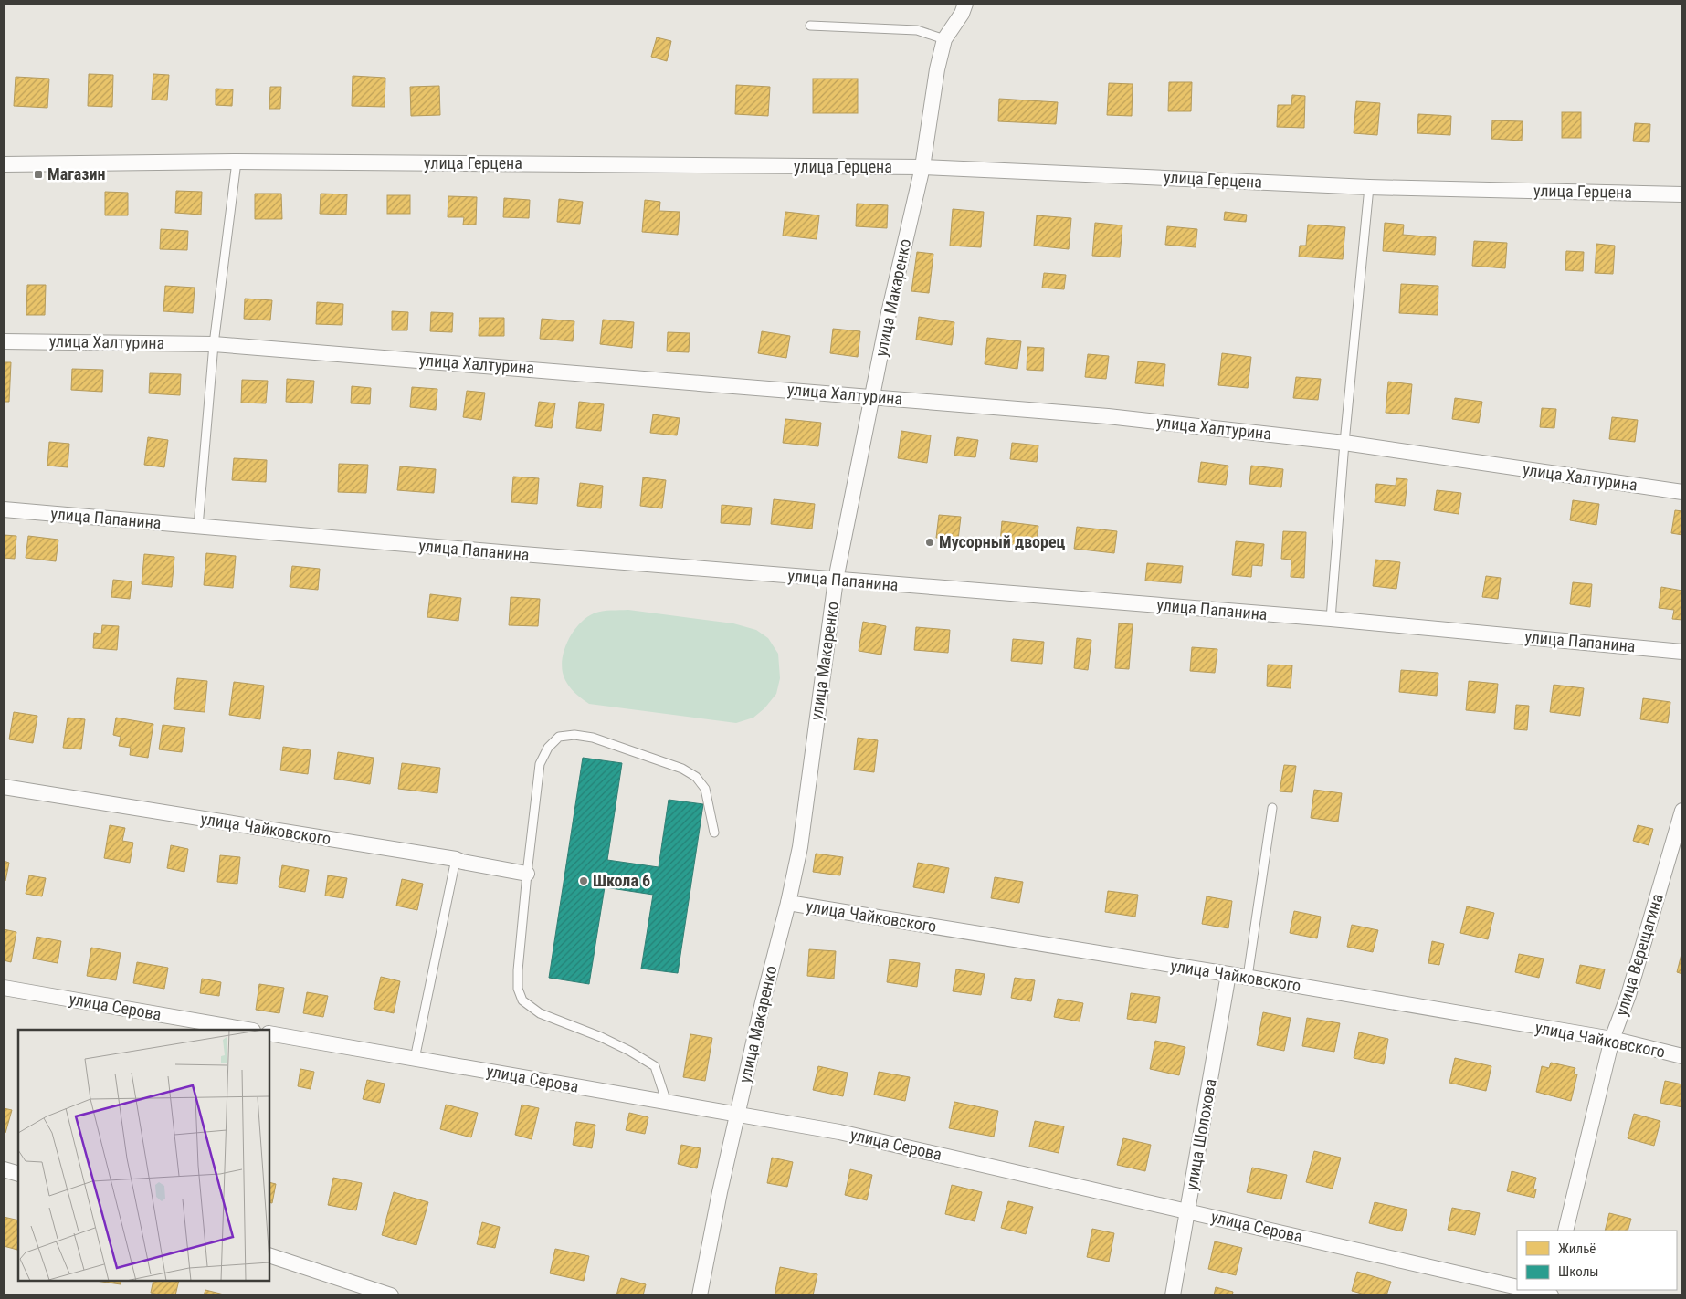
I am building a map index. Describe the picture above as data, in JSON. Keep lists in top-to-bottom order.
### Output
{
  "streets": {
    "street": [
      "улица Герцена",
      "улица Макаренко",
      "улица Халтурина",
      "улица Папанина",
      "улица Чайковского",
      "улица Верещагина",
      "улица Серова",
      "улица Шолохова"
    ]
  },
  "crossings": [
    ["улица Герцена", "улица Макаренко"],
    ["улица Макаренко", "улица Халтурина"],
    ["улица Макаренко", "улица Папанина"],
    ["улица Макаренко", "улица Чайковского"],
    ["улица Макаренко", "улица Серова"],
    ["улица Чайковского", "улица Верещагина"],
    ["улица Чайковского", "улица Шолохова"],
    ["улица Серова", "улица Шолохова"]
  ],
  "places": {
    "transit": ["Магазин"],
    "other": ["Мусорный дворец", "Школа 6"]
  },
  "legend": ["Жильё", "Школы"]
}
